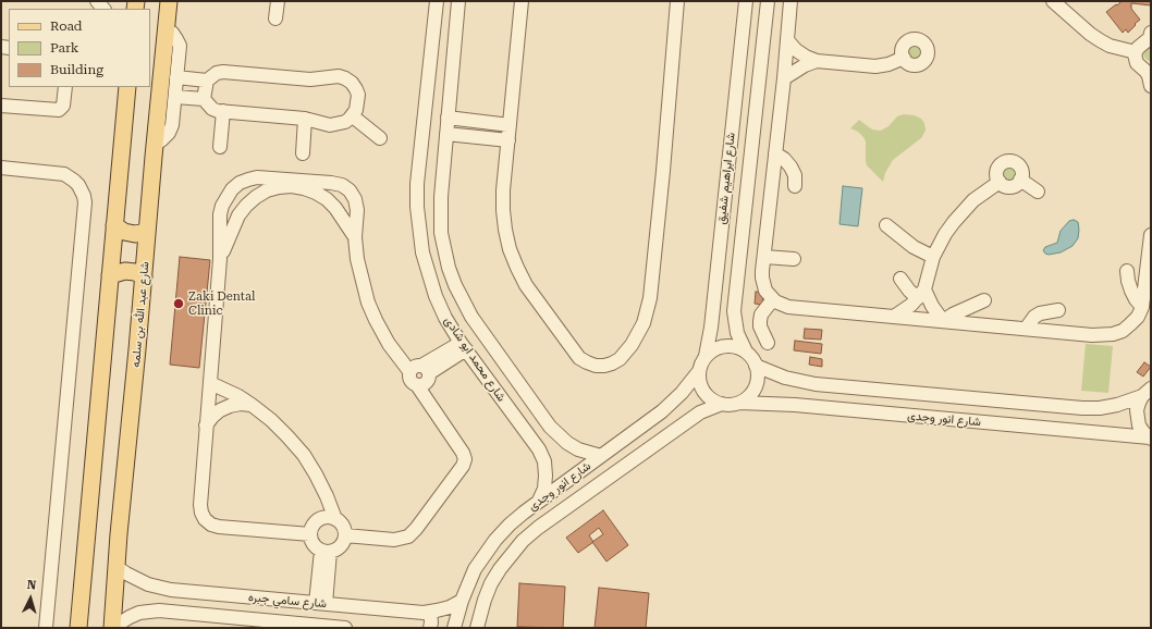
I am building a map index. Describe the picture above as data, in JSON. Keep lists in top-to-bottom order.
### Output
{
  "streets": {
    "main road": ["شارع عبد الله بن سلمه"],
    "street": [
      "شارع ابراهيم شفيق",
      "شارع محمد ابو شادى",
      "شارع انور وجدى",
      "شارع سامي جبره"
    ]
  },
  "crossings": [
    ["شارع ابراهيم شفيق", "شارع انور وجدى"],
    ["شارع عبد الله بن سلمه", "شارع سامي جبره"],
    ["شارع محمد ابو شادى", "شارع انور وجدى"],
    ["شارع انور وجدى", "شارع سامي جبره"]
  ],
  "places": ["Zaki Dental Clinic"],
  "legend": ["Road", "Park", "Building"],
  "north": "top"
}
